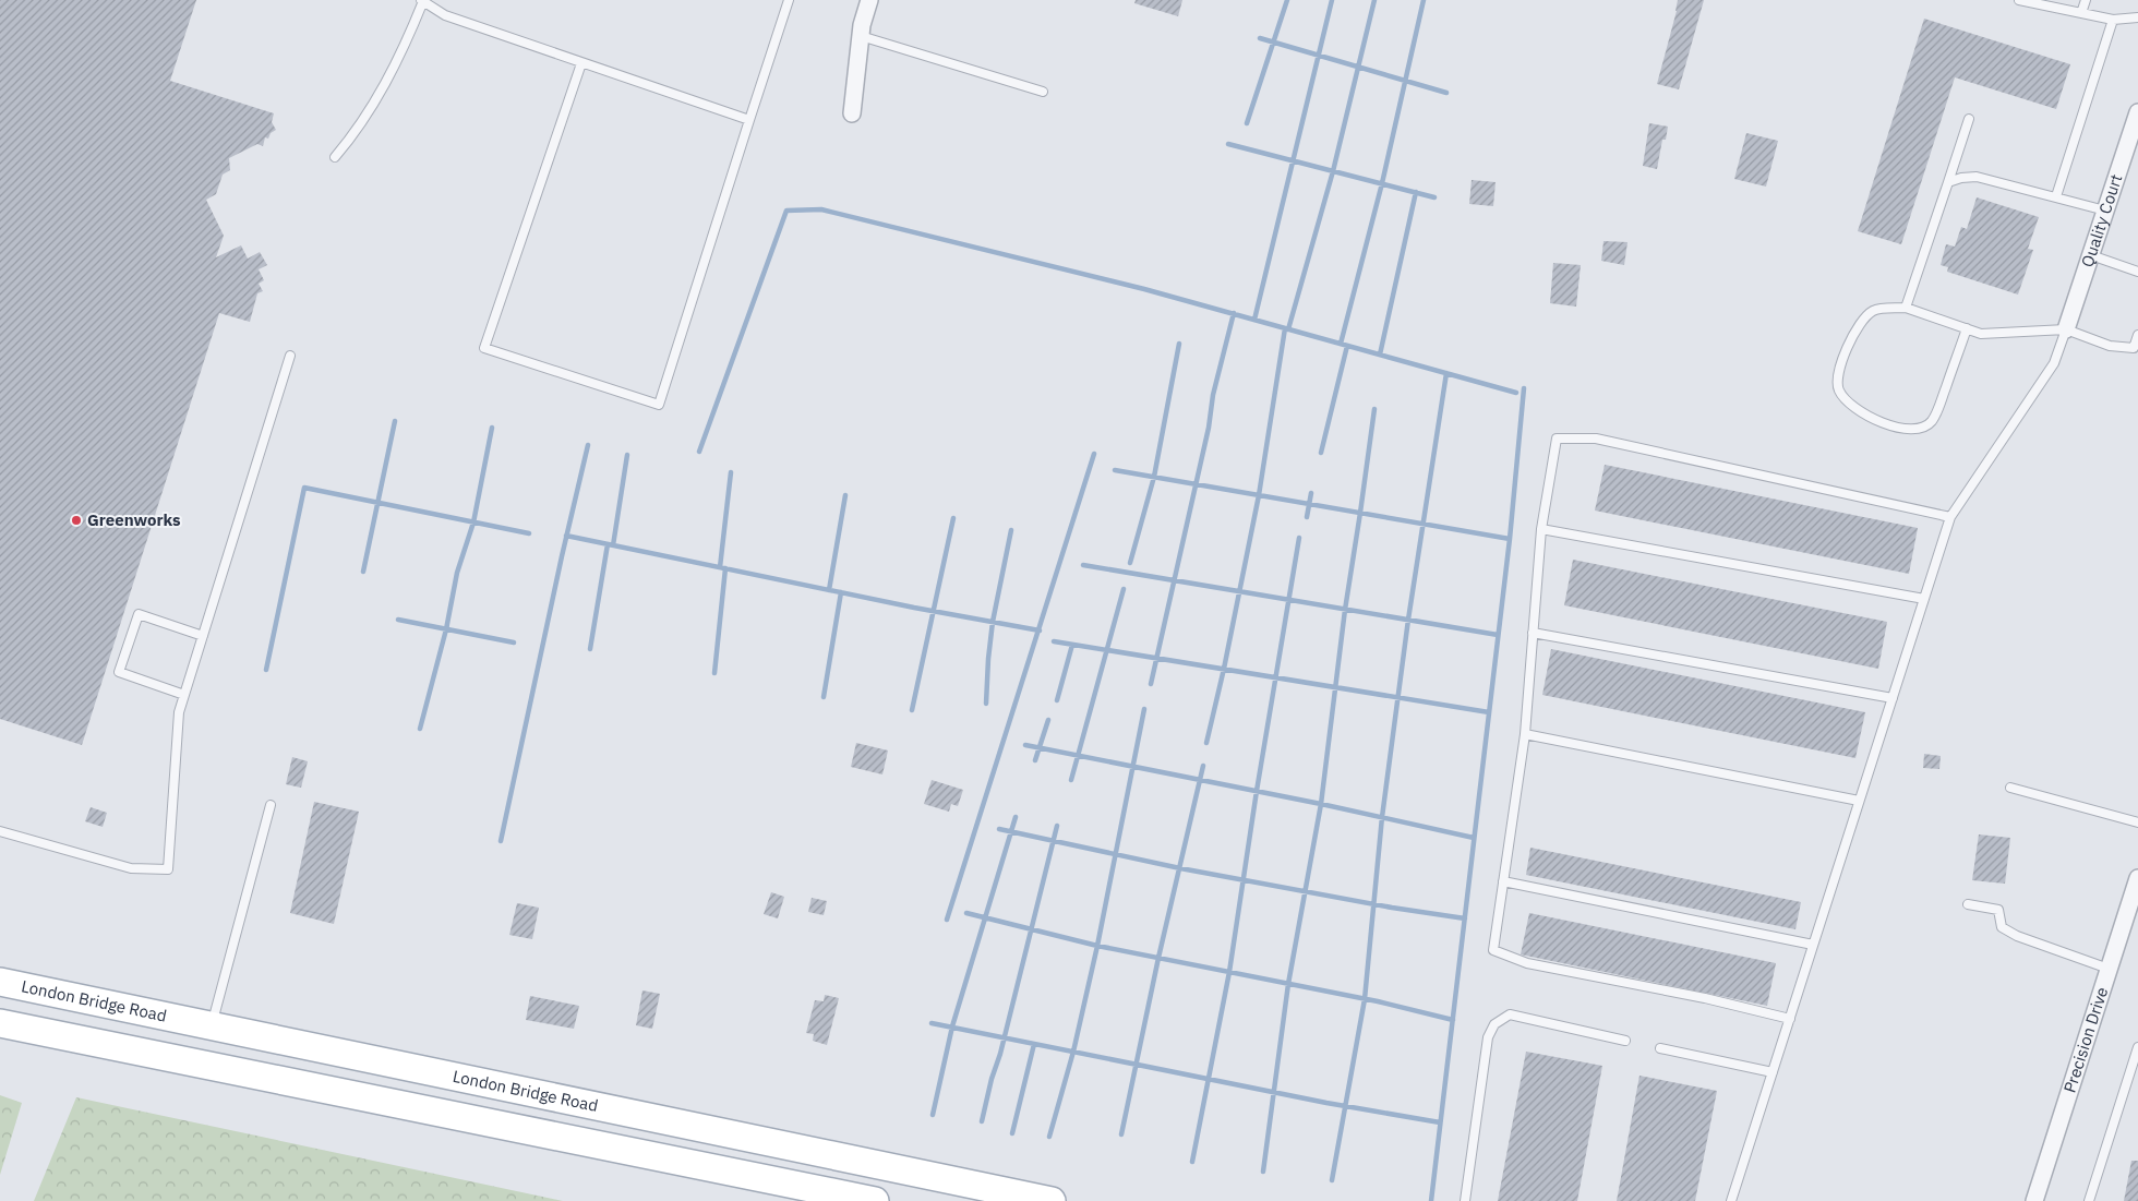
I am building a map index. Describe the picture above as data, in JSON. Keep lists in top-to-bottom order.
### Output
{
  "streets": {
    "main road": ["London Bridge Road"],
    "street": ["Quality Court", "Precision Drive"]
  },
  "places": ["Greenworks"]
}
